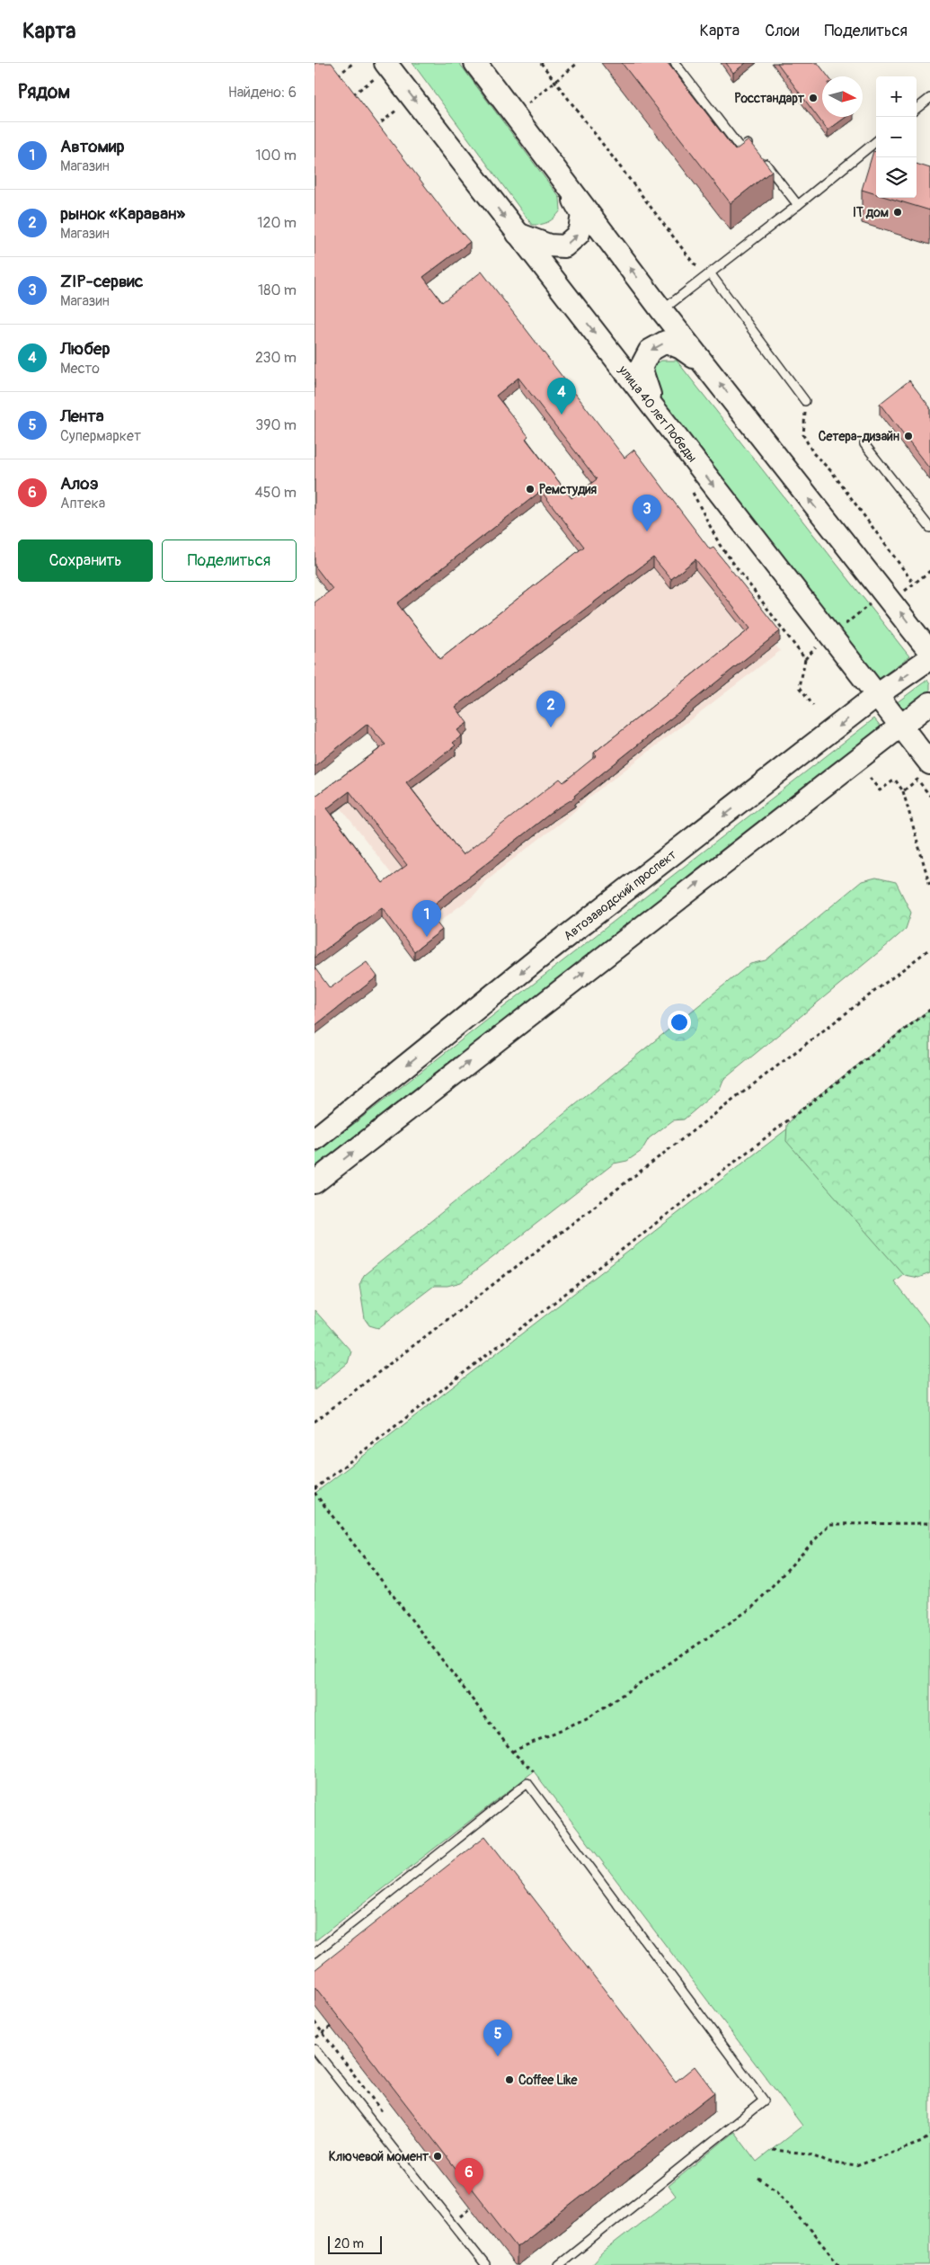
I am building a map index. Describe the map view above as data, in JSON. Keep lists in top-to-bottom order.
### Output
{
  "streets": {
    "street": ["улица 40 лет Победы", "Автозаводский проспект"]
  },
  "crossings": [
    ["улица 40 лет Победы", "Автозаводский проспект"]
  ],
  "places": [
    "Росстандарт",
    "IT дом",
    "Сетера-дизайн",
    "Ремстудия",
    "Coffee Like",
    "Ключевой момент"
  ],
  "scale_bar": "20 m",
  "north": "right",
  "page": {
    "header": "Карта",
    "nav": ["Карта", "Слои", "Поделиться"],
    "heading": ["Рядом", "Найдено: 6"],
    "map_buttons": ["+", "−"],
    "list": [
      {
        "mark": "1",
        "name": "Автомир",
        "note": "Магазин",
        "value": "100 m"
      },
      {
        "mark": "2",
        "name": "рынок «Караван»",
        "note": "Магазин",
        "value": "120 m"
      },
      {
        "mark": "3",
        "name": "ZIP-сервис",
        "note": "Магазин",
        "value": "180 m"
      },
      {
        "mark": "4",
        "name": "Любер",
        "note": "Место",
        "value": "230 m"
      },
      {
        "mark": "5",
        "name": "Лента",
        "note": "Супермаркет",
        "value": "390 m"
      },
      {
        "mark": "6",
        "name": "Алоэ",
        "note": "Аптека",
        "value": "450 m"
      }
    ],
    "pins": [
      "4",
      "3",
      "2",
      "1",
      "5",
      "6"
    ],
    "buttons": ["Сохранить", "Поделиться"],
    "scale": "20 m"
  }
}
